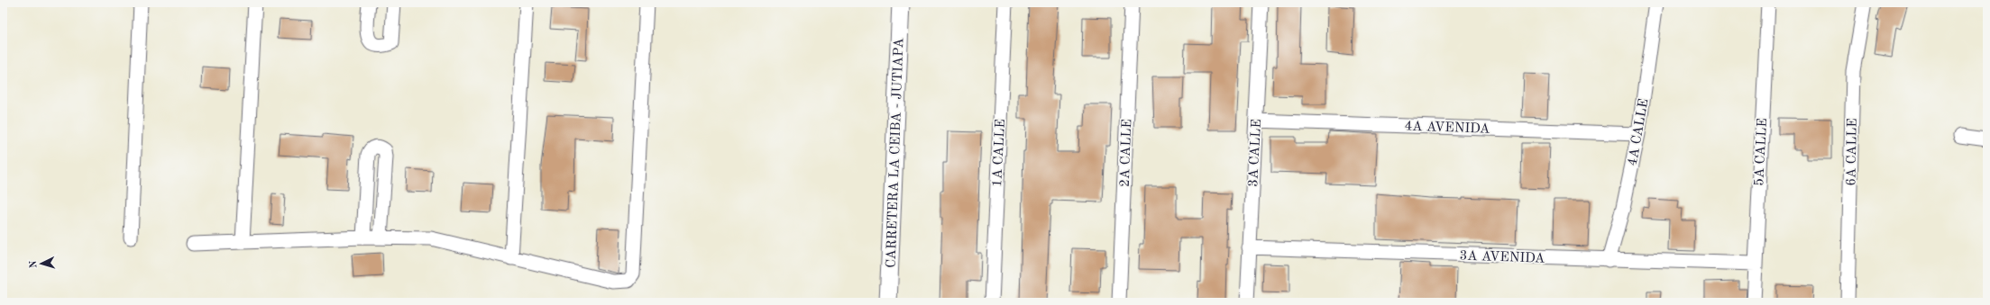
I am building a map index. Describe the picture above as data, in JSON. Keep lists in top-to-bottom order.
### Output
{
  "streets": {
    "main road": ["CARRETERA LA CEIBA - JUTIAPA"],
    "street": [
      "4A AVENIDA",
      "4A CALLE",
      "5A CALLE",
      "6A CALLE",
      "1A CALLE",
      "2A CALLE",
      "3A CALLE",
      "3A AVENIDA"
    ]
  },
  "crossings": [
    ["4A AVENIDA", "4A CALLE"],
    ["4A AVENIDA", "3A CALLE"],
    ["4A CALLE", "3A AVENIDA"],
    ["5A CALLE", "3A AVENIDA"],
    ["3A CALLE", "3A AVENIDA"]
  ],
  "north": "left"
}
